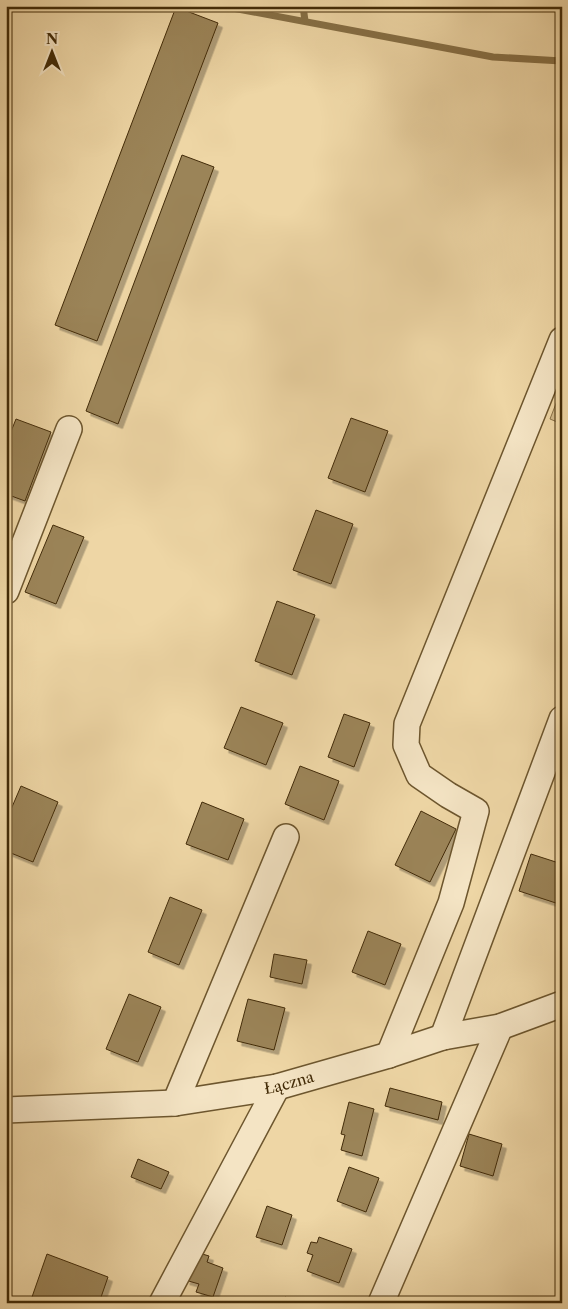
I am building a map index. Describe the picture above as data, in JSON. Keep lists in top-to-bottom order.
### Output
{
  "streets": {
    "street": ["Łączna"]
  },
  "north": "top"
}
